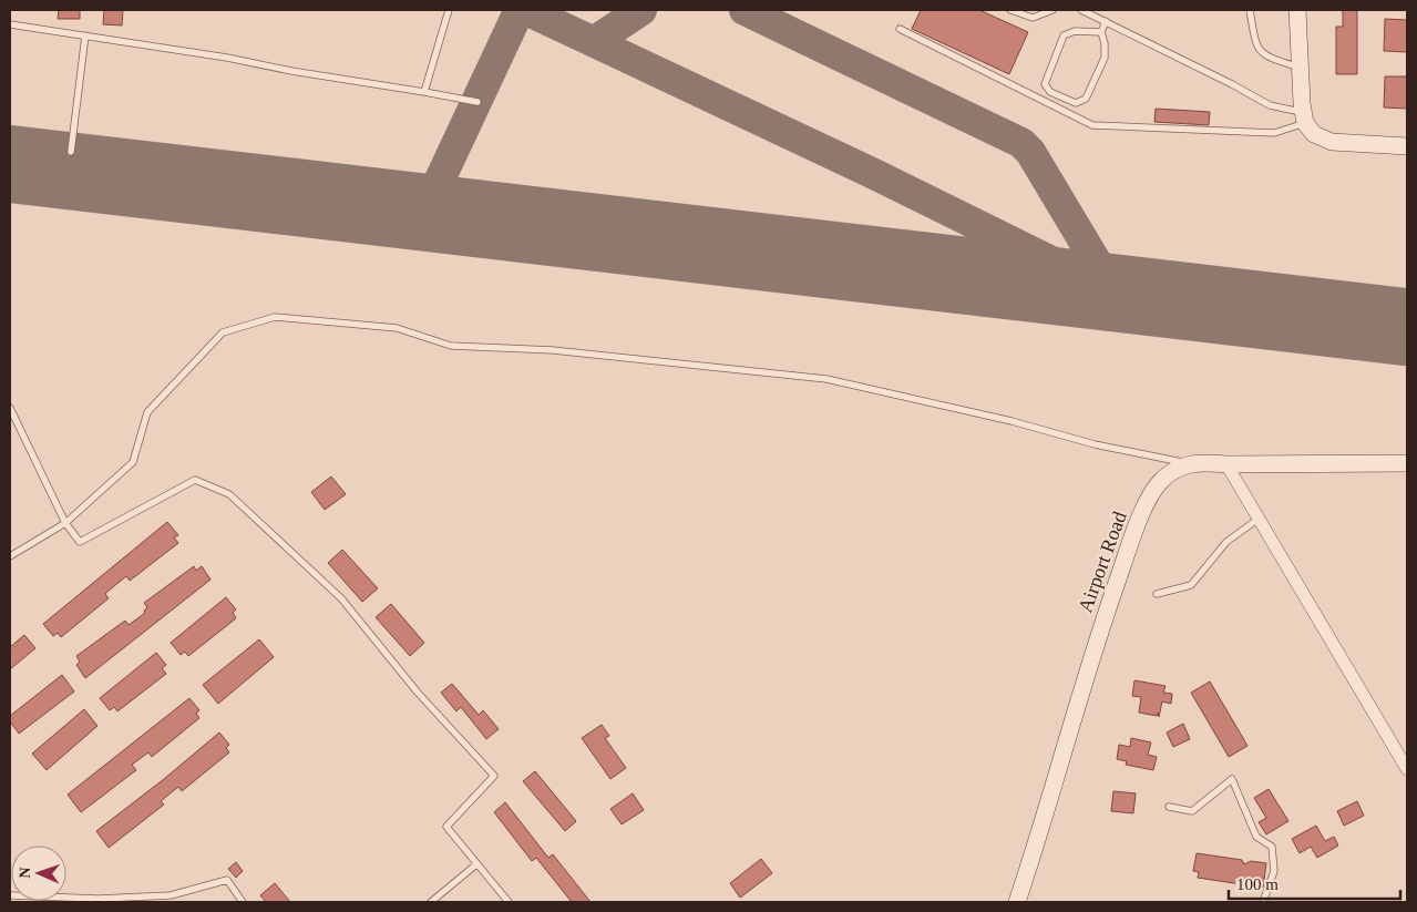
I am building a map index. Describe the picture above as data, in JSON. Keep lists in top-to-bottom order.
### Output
{
  "streets": {
    "main road": ["Airport Road"]
  },
  "scale_bar": "100 m",
  "north": "left"
}
